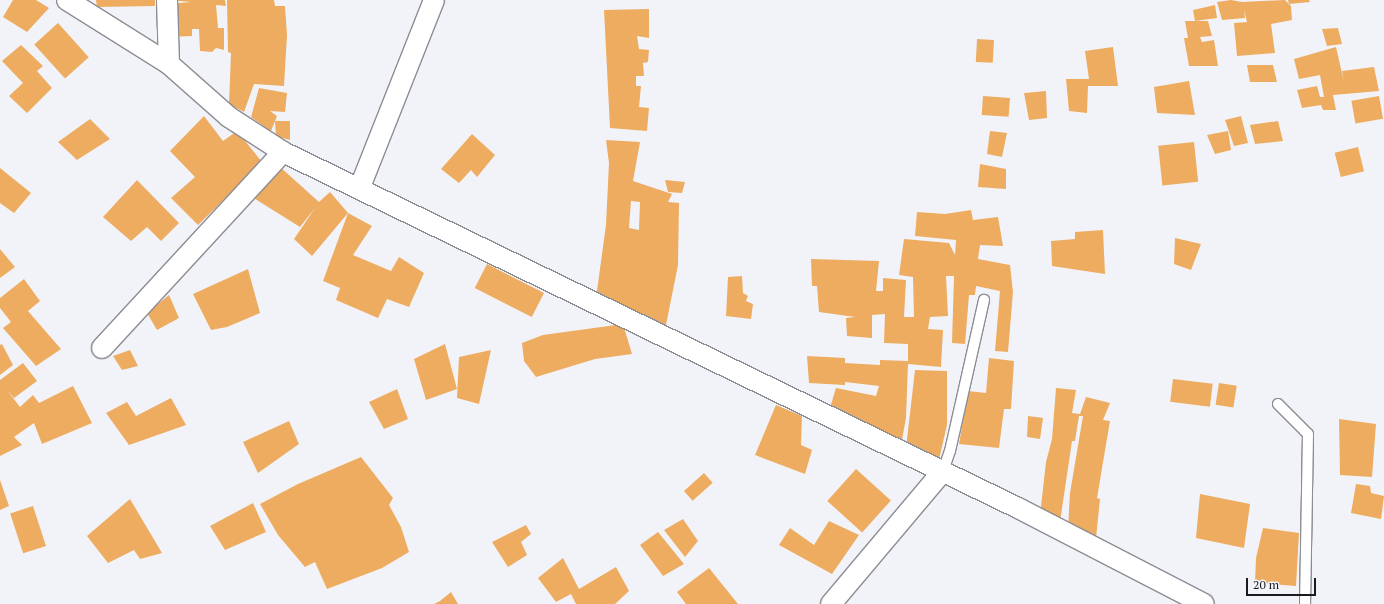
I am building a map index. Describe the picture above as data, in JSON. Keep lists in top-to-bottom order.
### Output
{
  "scale_bar": "20 m"
}
